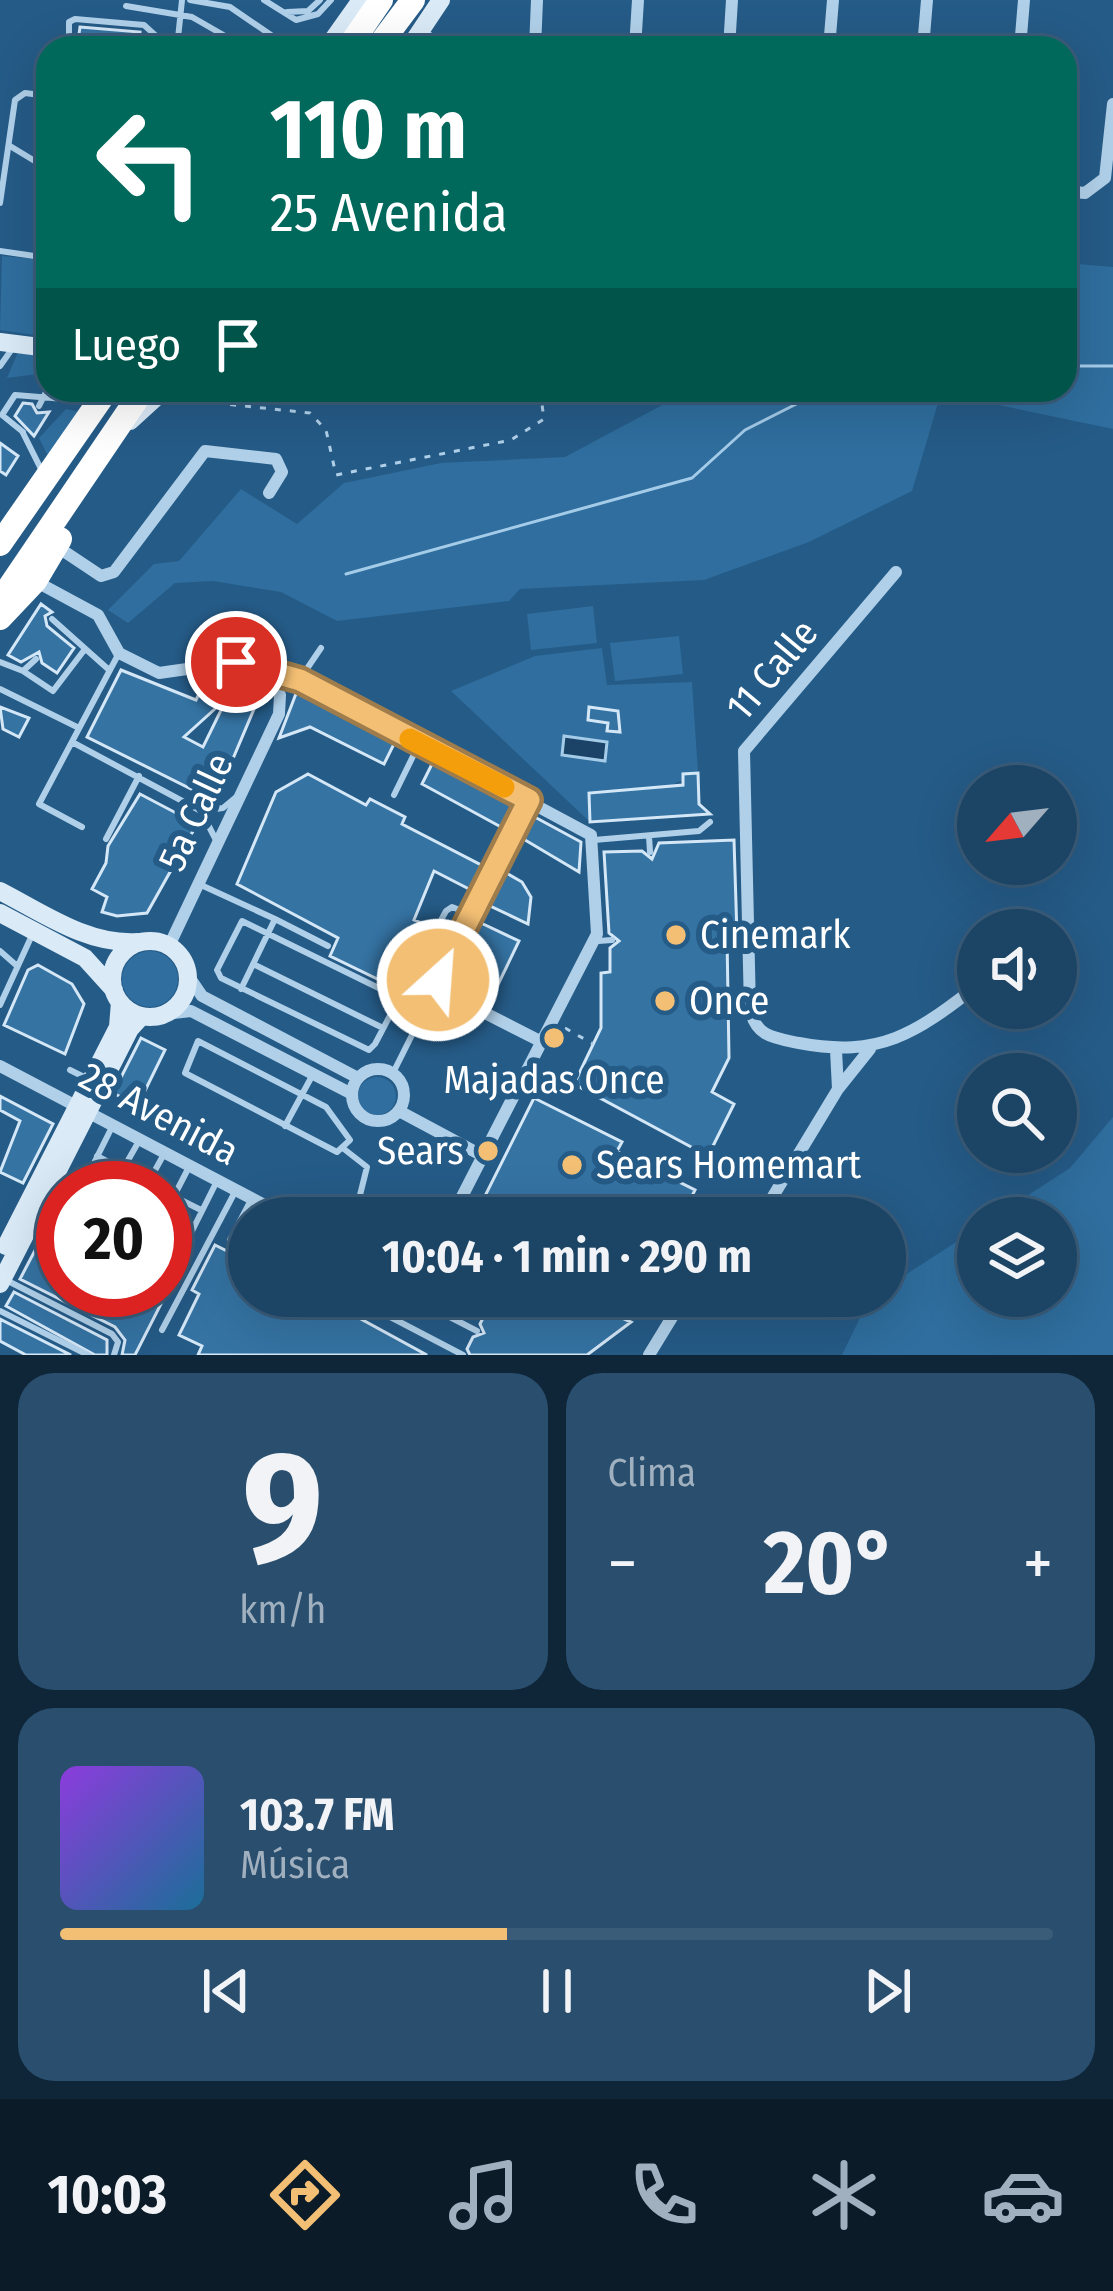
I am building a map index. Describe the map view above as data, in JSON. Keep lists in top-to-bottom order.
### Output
{
  "streets": {
    "street": ["11 Calle", "5a Calle", "28 Avenida"]
  },
  "places": [
    "Cinemark",
    "Once",
    "Majadas Once",
    "Sears",
    "Sears Homemart"
  ],
  "north": "bottom left",
  "page": {
    "turn": ["110 m", "25 Avenida"],
    "then": "Luego",
    "limit": "20",
    "trip": "10:04 · 1 min · 290 m",
    "tile": [
      ["9", "km/h"],
      "Clima"
    ],
    "heat": ["−", "20°", "+"],
    "song": ["103.7 FM", "Música"],
    "tabs": "10:03"
  }
}
